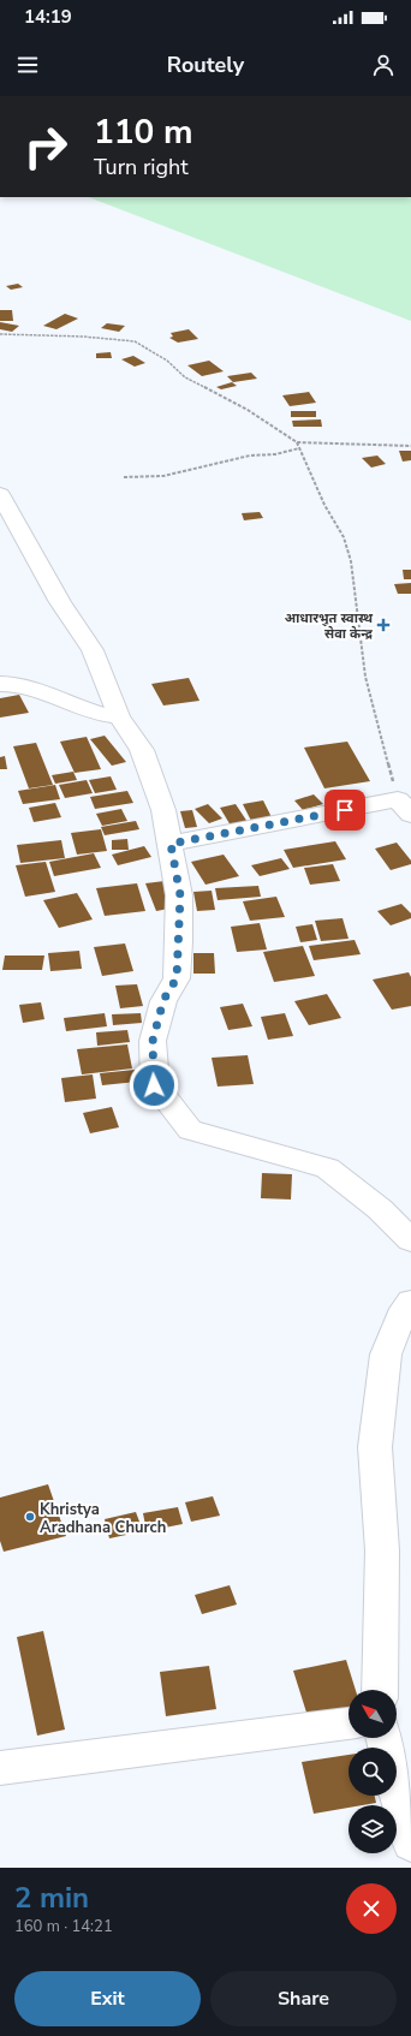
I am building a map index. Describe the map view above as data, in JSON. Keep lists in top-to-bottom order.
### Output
{
  "places": {
    "health": ["आधारभुत स्वास्थ सेवा केन्द्र"],
    "other": ["Khristya Aradhana Church"]
  },
  "north": "top left",
  "page": {
    "status": "14:19",
    "header": "Routely",
    "turn": ["110 m", "Turn right"],
    "heading": ["2 min", "160 m · 14:21"],
    "buttons": ["Exit", "Share"]
  }
}
